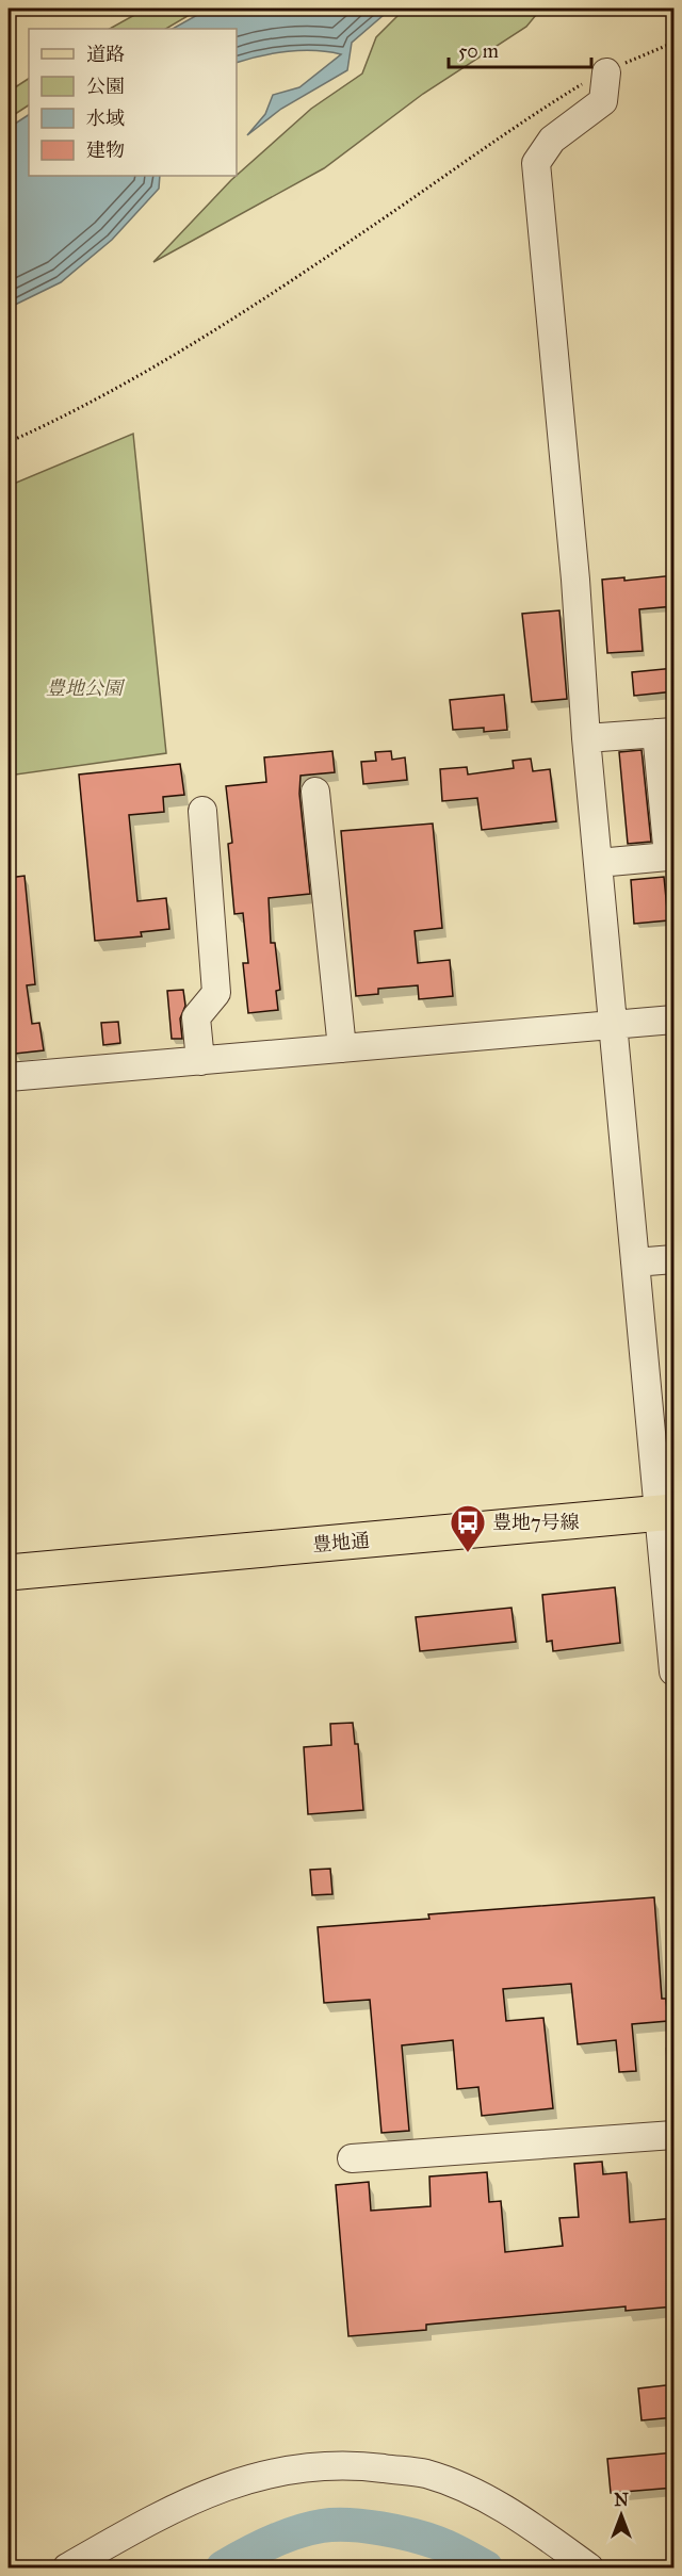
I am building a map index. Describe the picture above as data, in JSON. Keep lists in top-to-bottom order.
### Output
{
  "streets": {
    "main road": ["豊地通"]
  },
  "parks": ["豊地公園"],
  "places": {
    "bus stop": ["豊地7号線"]
  },
  "legend": [
    "道路",
    "公園",
    "水域",
    "建物"
  ],
  "scale_bar": "50 m",
  "north": "top"
}
